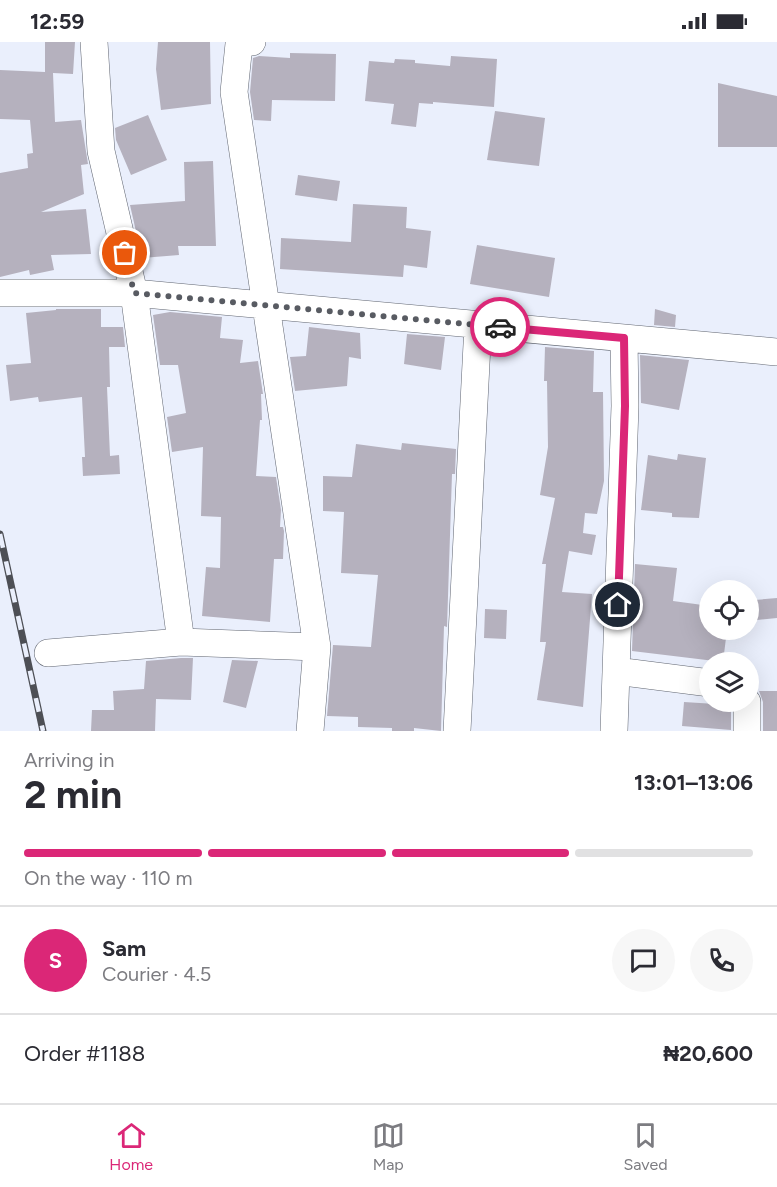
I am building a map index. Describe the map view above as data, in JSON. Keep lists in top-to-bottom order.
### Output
{
  "page": {
    "status": "12:59",
    "heading": ["2 min", "Arriving in", "13:01–13:06"],
    "panel": [
      "Sam",
      "Courier · 4.5",
      "Order #1188",
      "₦20,600"
    ],
    "bar": "On the way · 110 m",
    "round": "S",
    "tabs": ["Home", "Map", "Saved"]
  }
}
